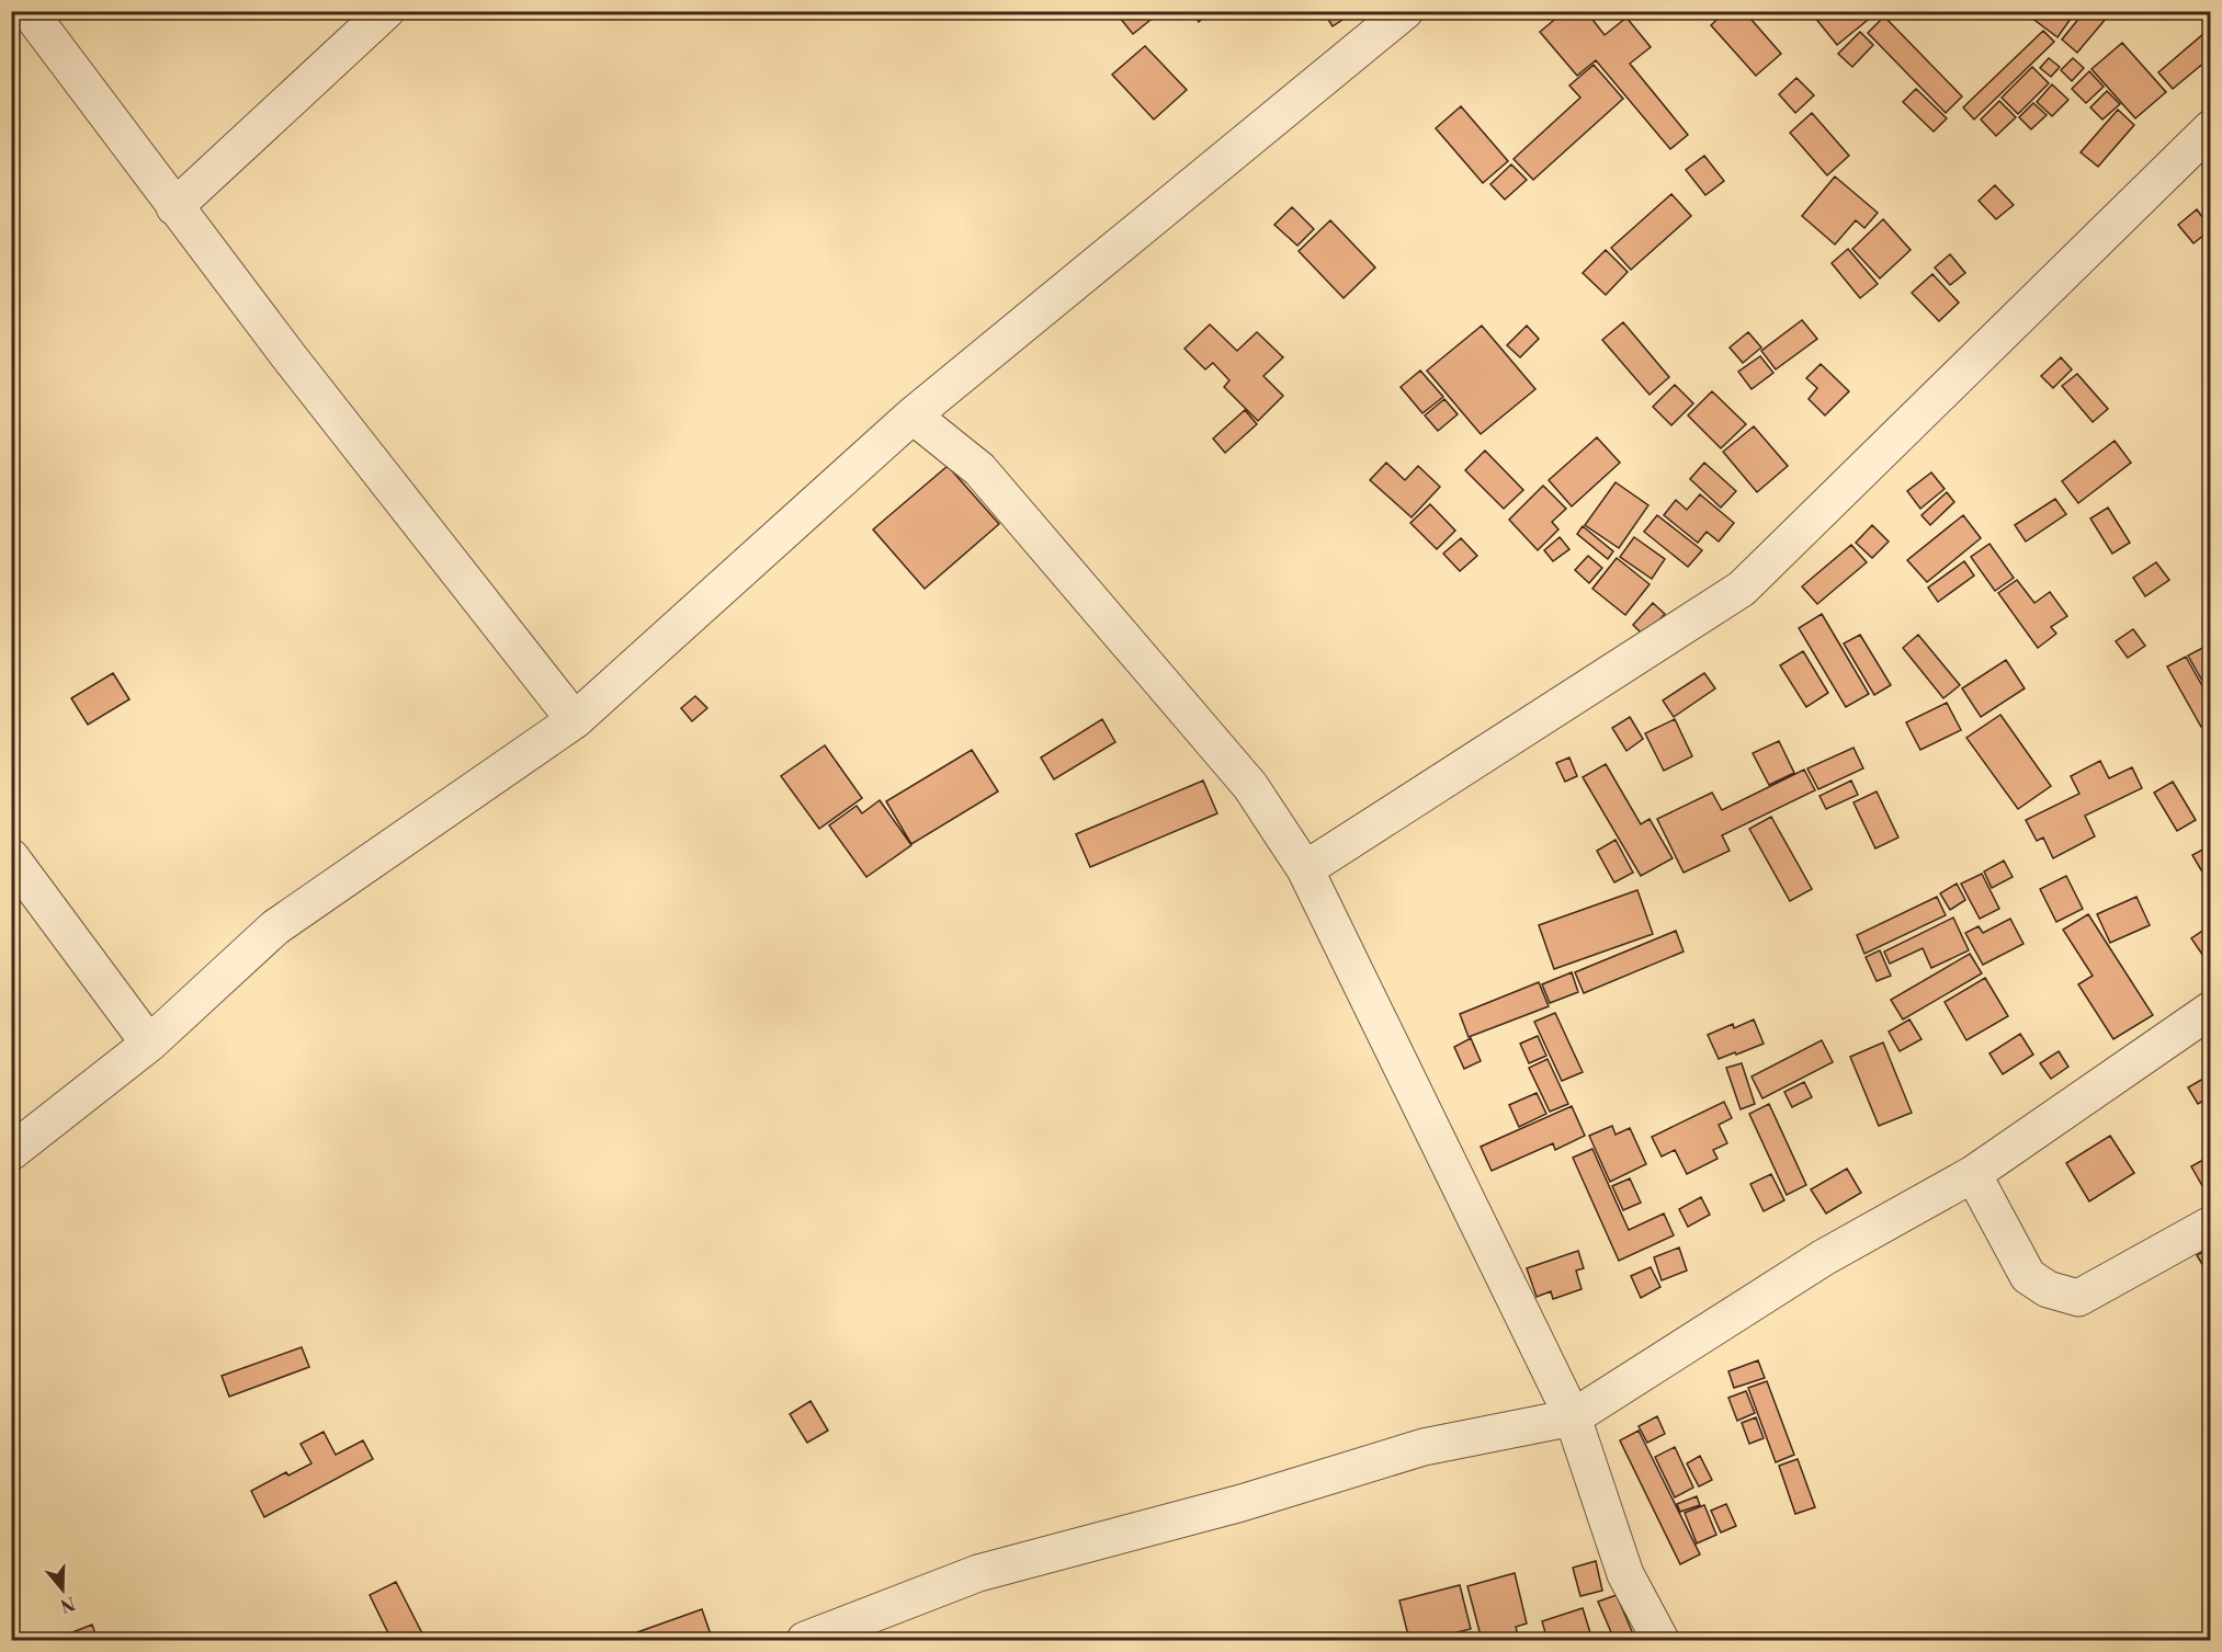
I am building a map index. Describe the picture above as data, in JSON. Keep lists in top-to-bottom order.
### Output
{
  "north": "bottom"
}
